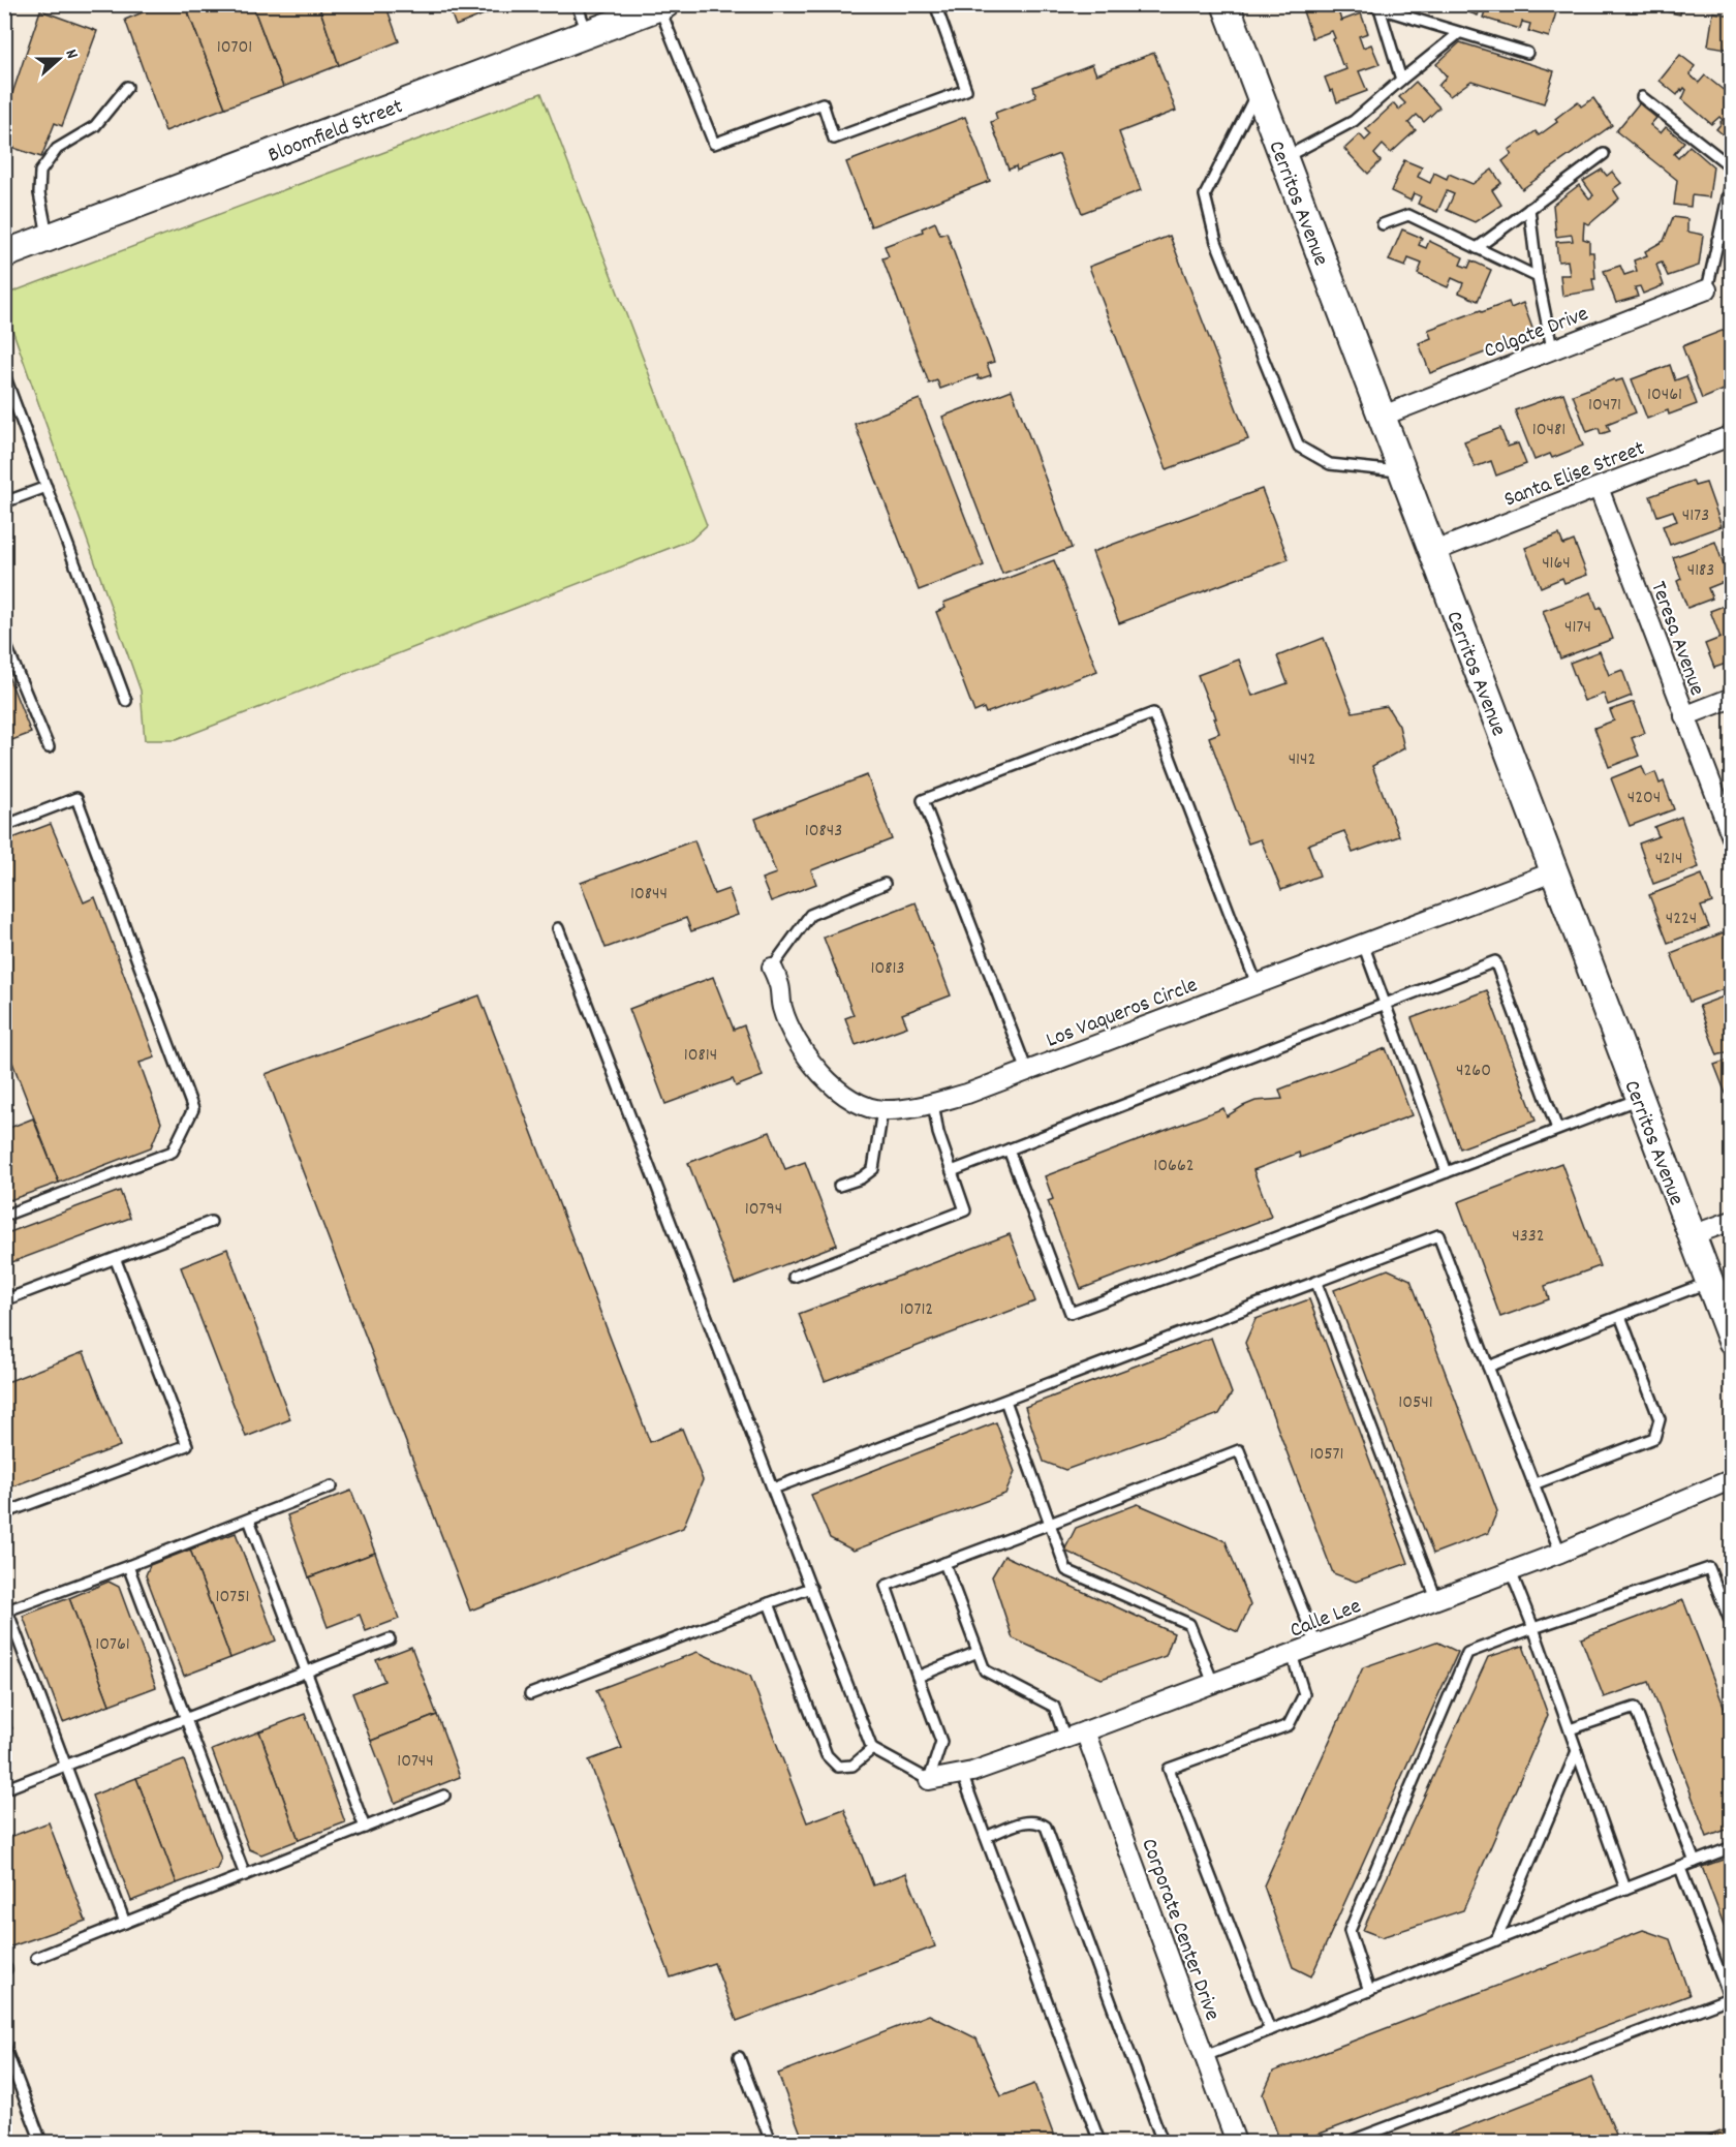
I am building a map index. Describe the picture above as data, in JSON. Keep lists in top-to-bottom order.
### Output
{
  "streets": {
    "main road": ["Bloomfield Street", "Cerritos Avenue"],
    "street": [
      "Colgate Drive",
      "Santa Elise Street",
      "Teresa Avenue",
      "Los Vaqueros Circle",
      "Calle Lee",
      "Corporate Center Drive"
    ]
  },
  "crossings": [
    ["Cerritos Avenue", "Colgate Drive"],
    ["Cerritos Avenue", "Santa Elise Street"],
    ["Cerritos Avenue", "Los Vaqueros Circle"],
    ["Santa Elise Street", "Teresa Avenue"],
    ["Calle Lee", "Corporate Center Drive"]
  ],
  "house_numbers": [
    "10701",
    "10461",
    "10471",
    "10481",
    "4173",
    "4164",
    "4183",
    "4174",
    "4142",
    "4204",
    "10843",
    "4214",
    "10844",
    "4224",
    "10813",
    "10814",
    "4260",
    "10662",
    "10794",
    "4332",
    "10712",
    "10541",
    "10571",
    "10751",
    "10761",
    "10744"
  ],
  "north": "right"
}
